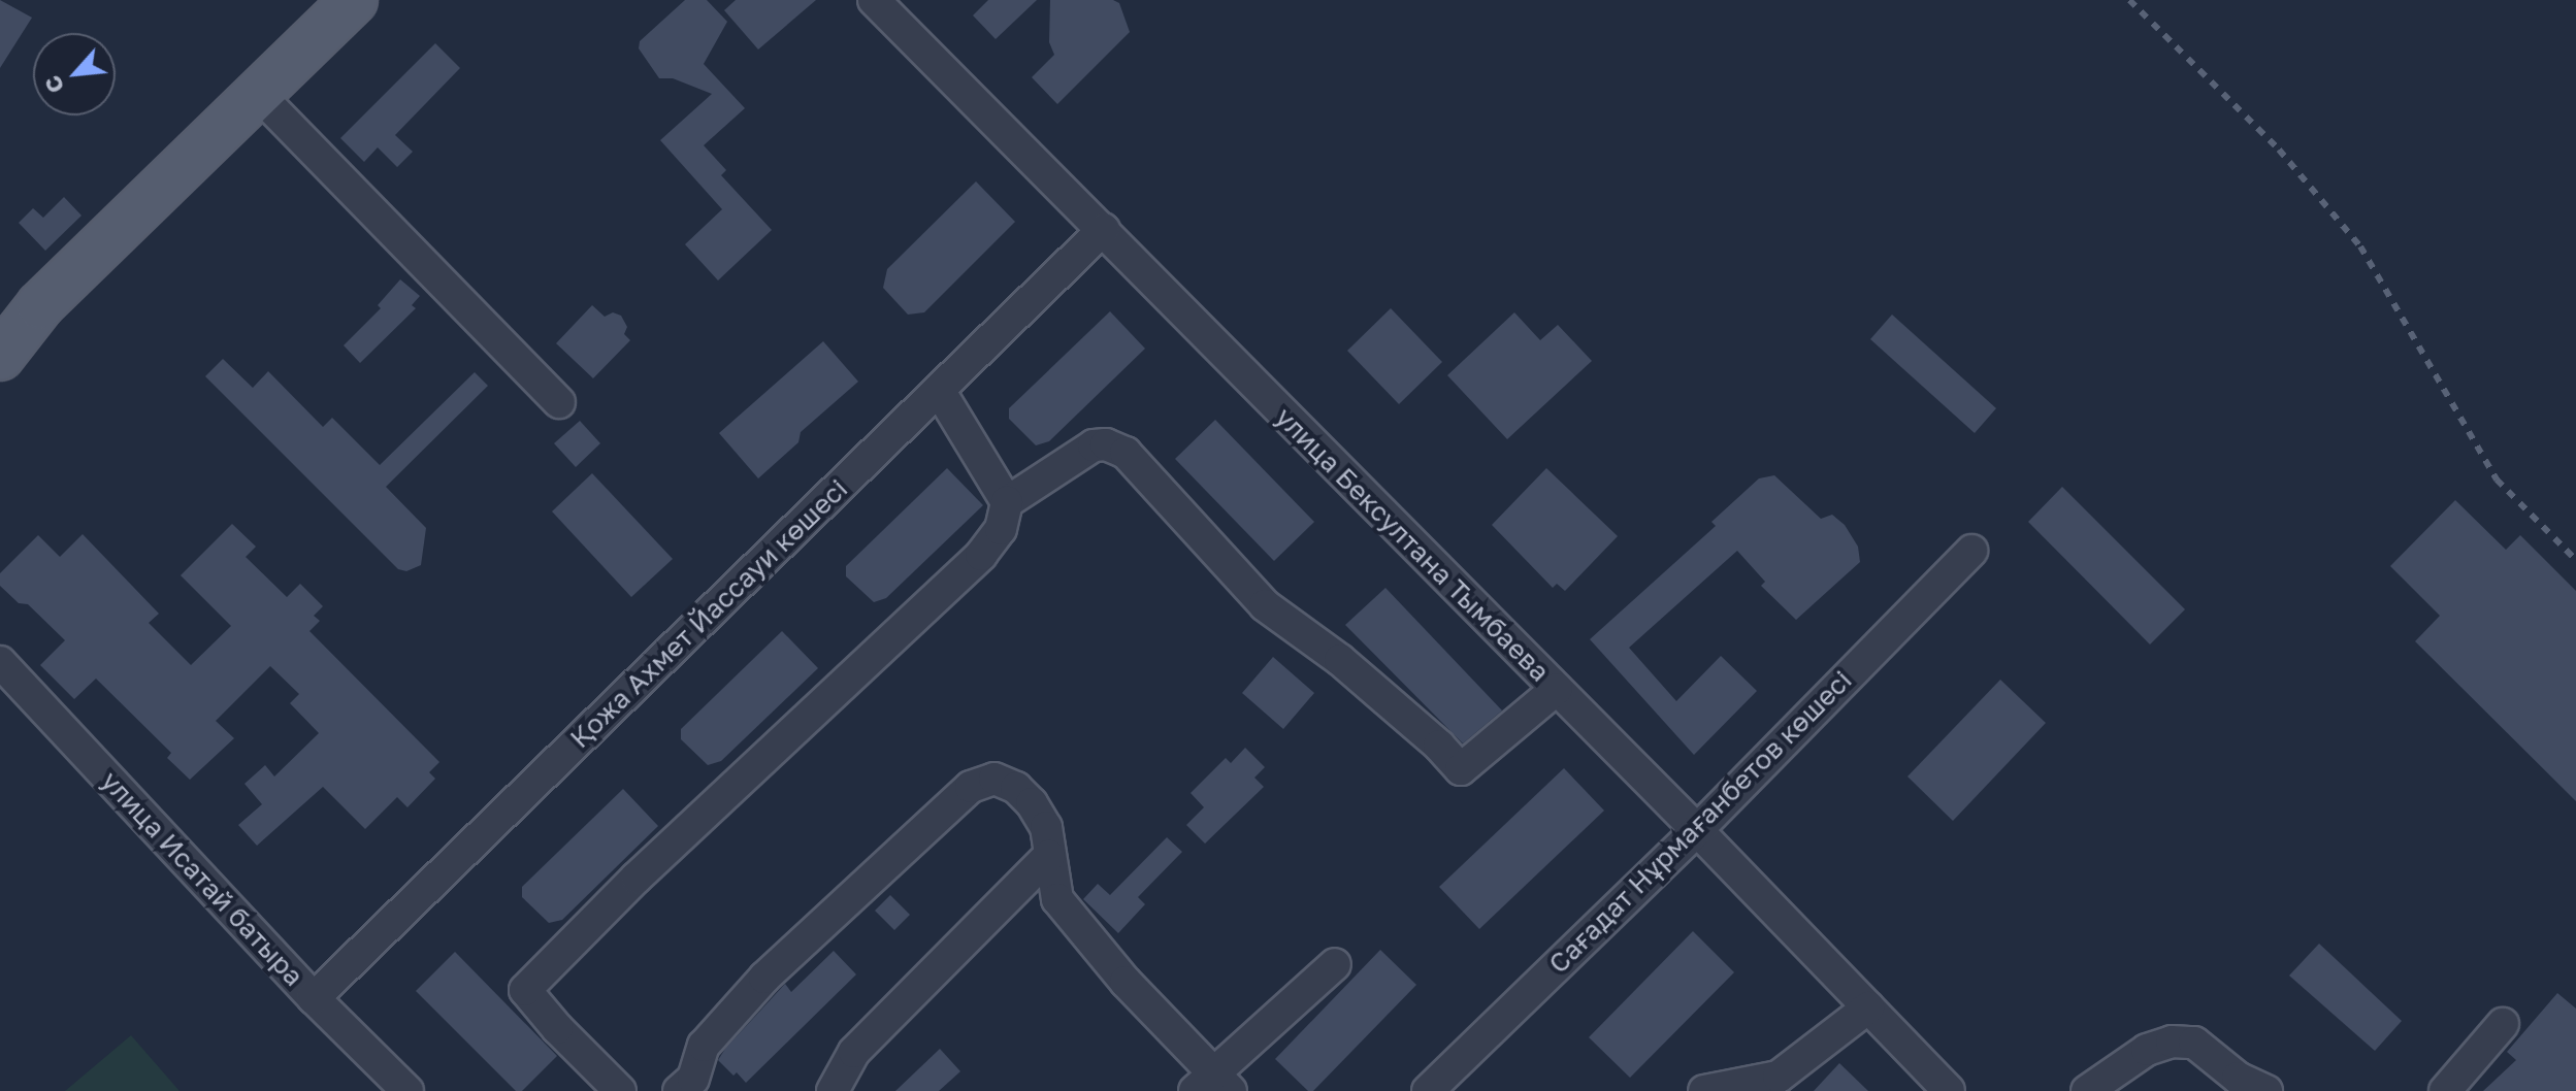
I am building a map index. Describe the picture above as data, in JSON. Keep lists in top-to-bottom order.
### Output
{
  "streets": {
    "street": [
      "улица Бексултана Тымбаева",
      "Қожа Ахмет Йассауи көшесі",
      "Сағадат Нұрмағанбетов көшесі",
      "улица Исатай батыра"
    ]
  },
  "crossings": [
    ["улица Бексултана Тымбаева", "Қожа Ахмет Йассауи көшесі"],
    ["улица Бексултана Тымбаева", "Сағадат Нұрмағанбетов көшесі"],
    ["Қожа Ахмет Йассауи көшесі", "улица Исатай батыра"]
  ],
  "north": "bottom left"
}
